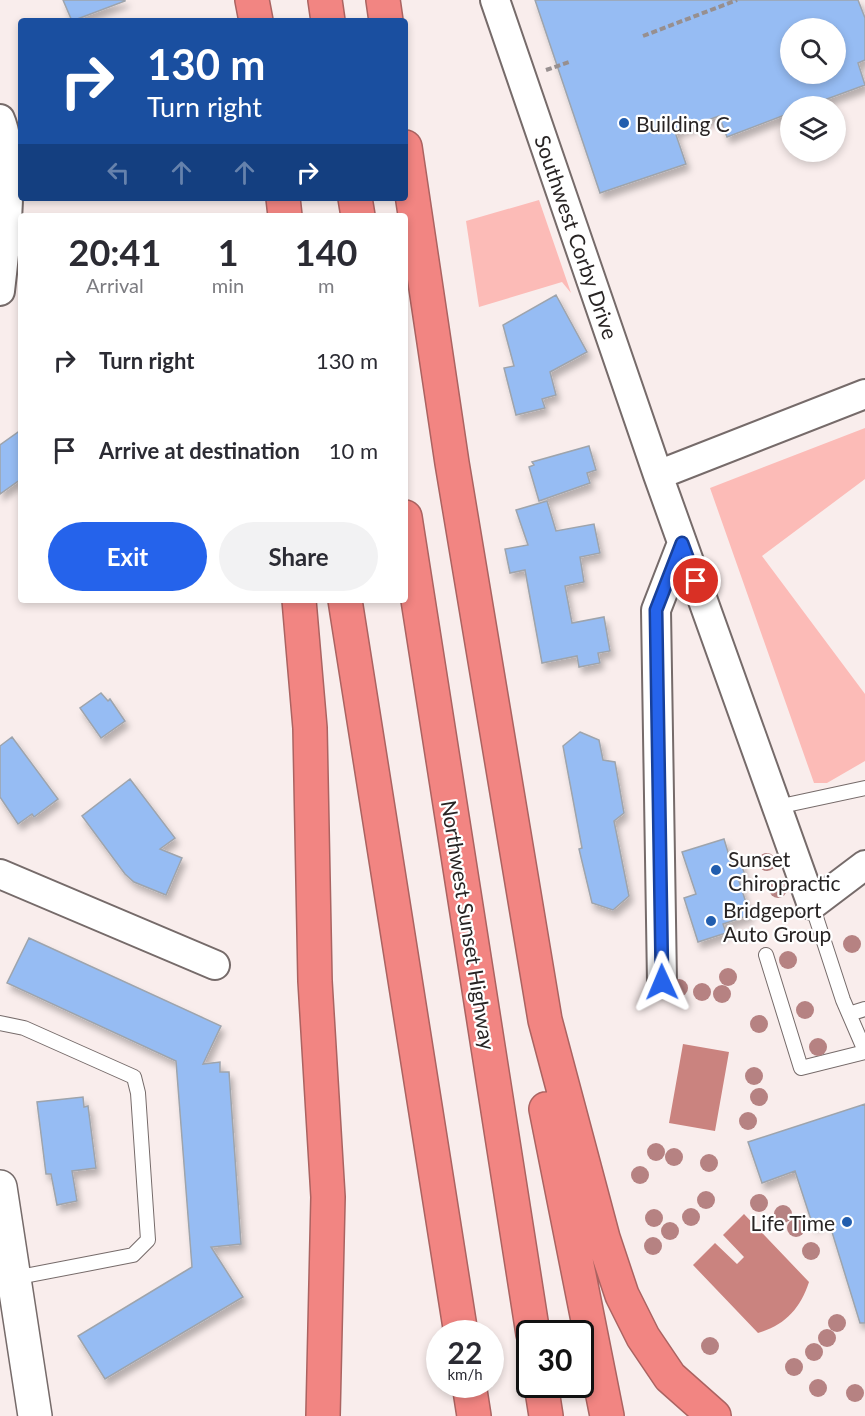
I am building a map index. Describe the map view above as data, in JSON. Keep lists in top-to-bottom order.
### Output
{
  "streets": {
    "highway": ["Northwest Sunset Highway"],
    "street": ["Southwest Corby Drive"]
  },
  "places": [
    "Building C",
    "Sunset Chiropractic",
    "Bridgeport Auto Group",
    "Life Time"
  ],
  "page": {
    "turn": ["130 m", "Turn right"],
    "eta": [
      "20:41",
      "Arrival",
      "1",
      "min",
      "140",
      "m"
    ],
    "list": [
      {
        "name": "Turn right",
        "value": "130 m"
      },
      {
        "name": "Arrive at destination",
        "value": "10 m"
      }
    ],
    "buttons": ["Exit", "Share"],
    "speed": "22 km/h",
    "limit": "30"
  }
}
